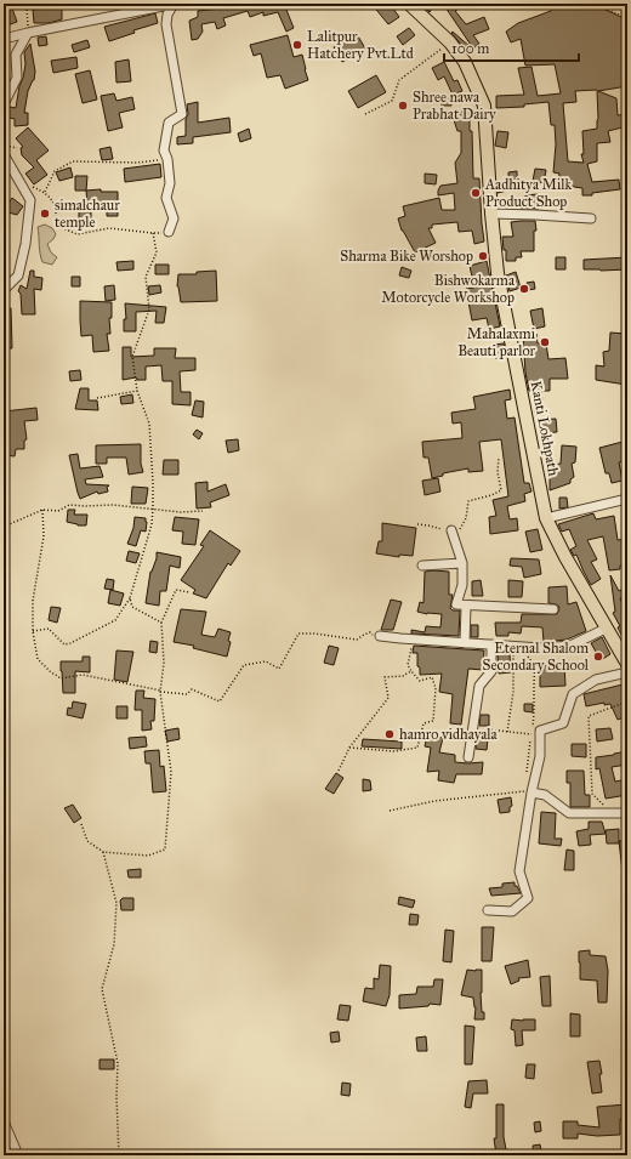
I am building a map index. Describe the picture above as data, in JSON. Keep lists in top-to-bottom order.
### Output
{
  "streets": {
    "main road": ["Kanti Lokhpath"]
  },
  "places": [
    "Lalitpur Hatchery Pvt.Ltd",
    "Shree nawa Prabhat Dairy",
    "Aadhitya Milk Product Shop",
    "simalchaur temple",
    "Sharma Bike Worshop",
    "Bishwokarma Motorcycle Workshop",
    "Mahalaxmi Beauti parlor",
    "Eternal Shalom Secondary School",
    "hamro vidhayala"
  ],
  "scale_bar": "100 m"
}
